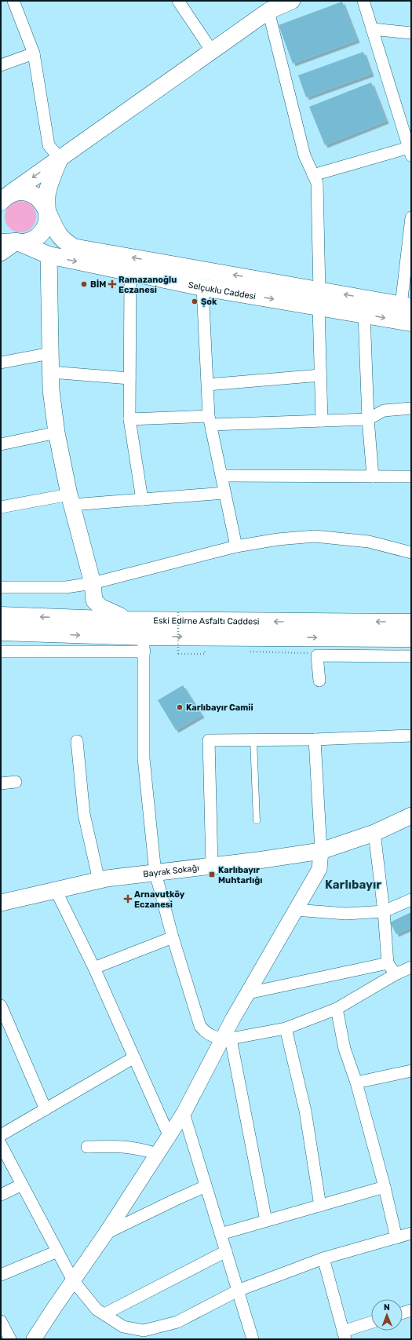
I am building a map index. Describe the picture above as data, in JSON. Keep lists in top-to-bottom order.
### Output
{
  "streets": {
    "main road": ["Selçuklu Caddesi", "Eski Edirne Asfaltı Caddesi", "Bayrak Sokağı"]
  },
  "districts": ["Karlıbayır"],
  "places": {
    "other": ["BİM", "Şok", "Karlıbayır Camii"],
    "health": ["Ramazanoğlu Eczanesi", "Arnavutköy Eczanesi"],
    "transit": ["Karlıbayır Muhtarlığı"]
  },
  "north": "top"
}
